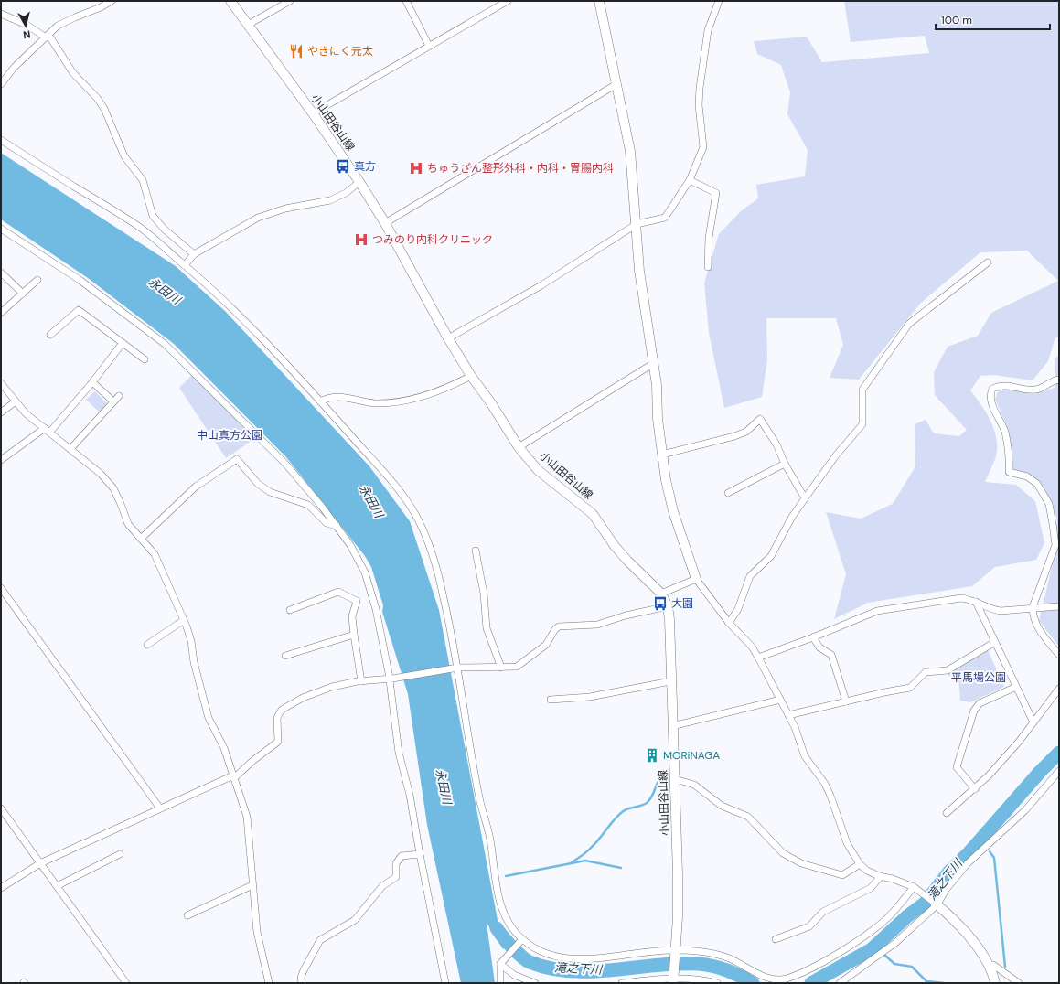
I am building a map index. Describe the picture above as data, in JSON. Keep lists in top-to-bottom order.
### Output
{
  "streets": {
    "main road": ["小山田谷山線"]
  },
  "water": ["永田川", "滝之下川"],
  "parks": ["中山真方公園", "平馬場公園"],
  "places": {
    "restaurant": ["やきにく元太"],
    "bus stop": ["真方", "大園"],
    "hospital": ["ちゅうざん整形外科・内科・胃腸内科", "つみのり内科クリニック"],
    "building": ["MORiNAGA"]
  },
  "scale_bar": "100 m",
  "north": "bottom"
}
